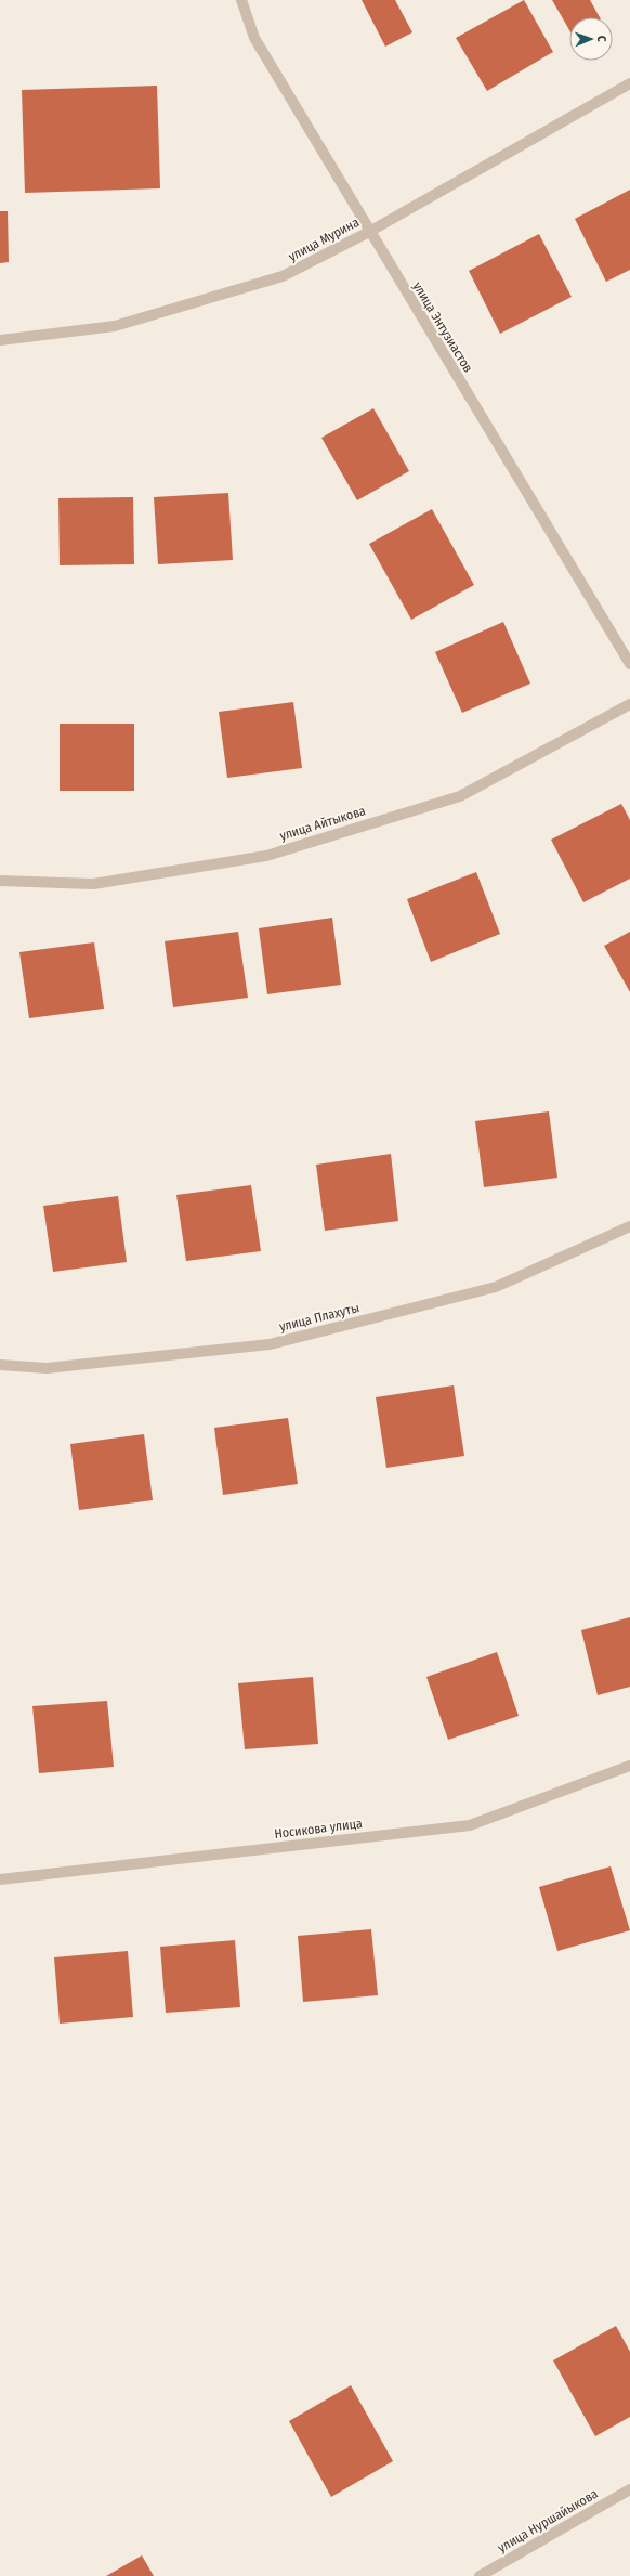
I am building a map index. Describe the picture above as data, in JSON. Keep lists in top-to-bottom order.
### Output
{
  "streets": {
    "street": [
      "улица Мурина",
      "улица Энтузиастов",
      "улица Айтыкова",
      "улица Плахуты",
      "Носикова улица",
      "улица Нуршайыкова"
    ]
  },
  "crossings": [
    ["улица Мурина", "улица Энтузиастов"]
  ],
  "north": "right"
}
